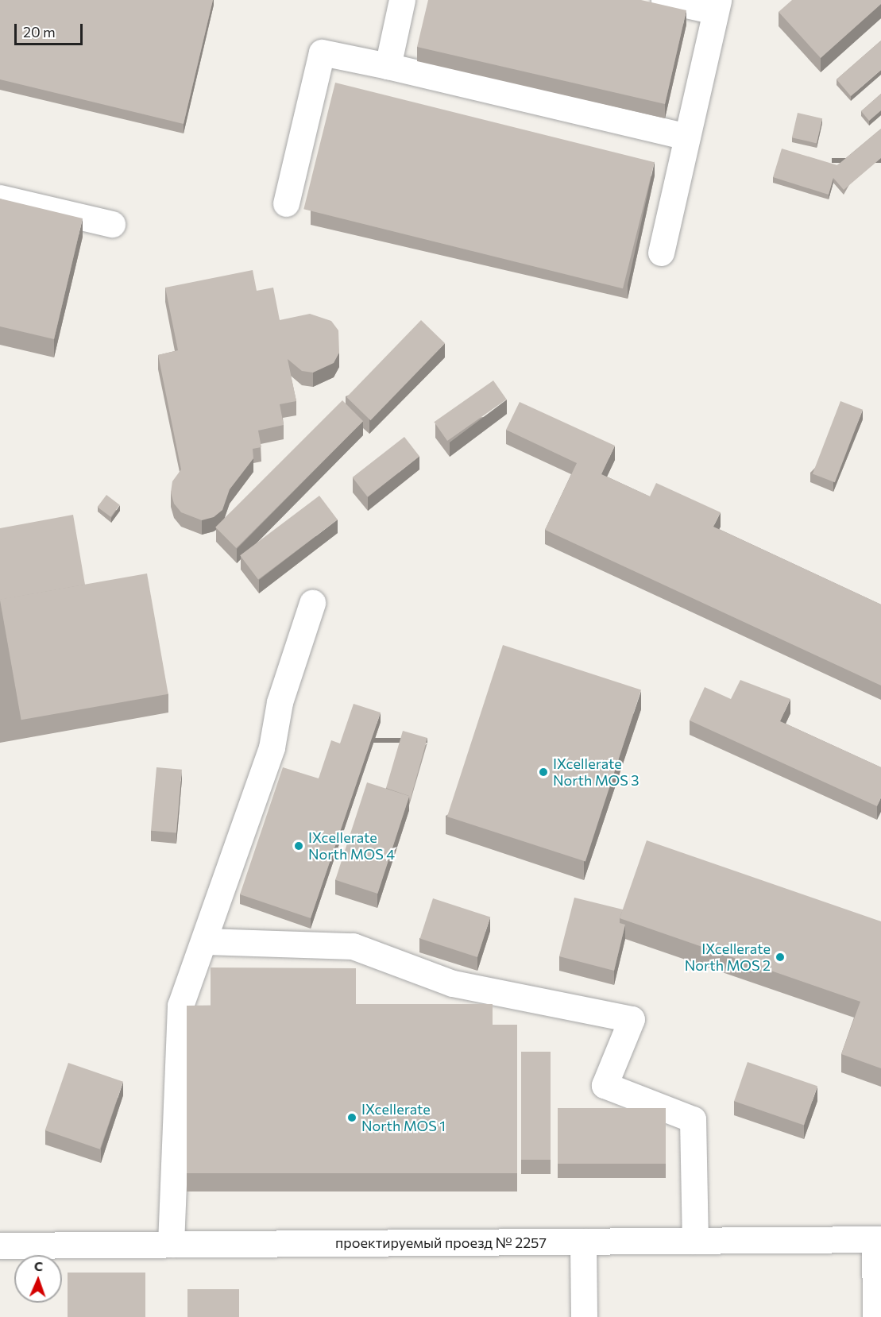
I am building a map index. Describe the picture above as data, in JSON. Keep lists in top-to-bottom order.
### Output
{
  "streets": {
    "street": ["проектируемый проезд № 2257"]
  },
  "places": [
    "IXcellerate North MOS 3",
    "IXcellerate North MOS 4",
    "IXcellerate North MOS 2",
    "IXcellerate North MOS 1"
  ],
  "scale_bar": "20 m",
  "north": "top"
}
